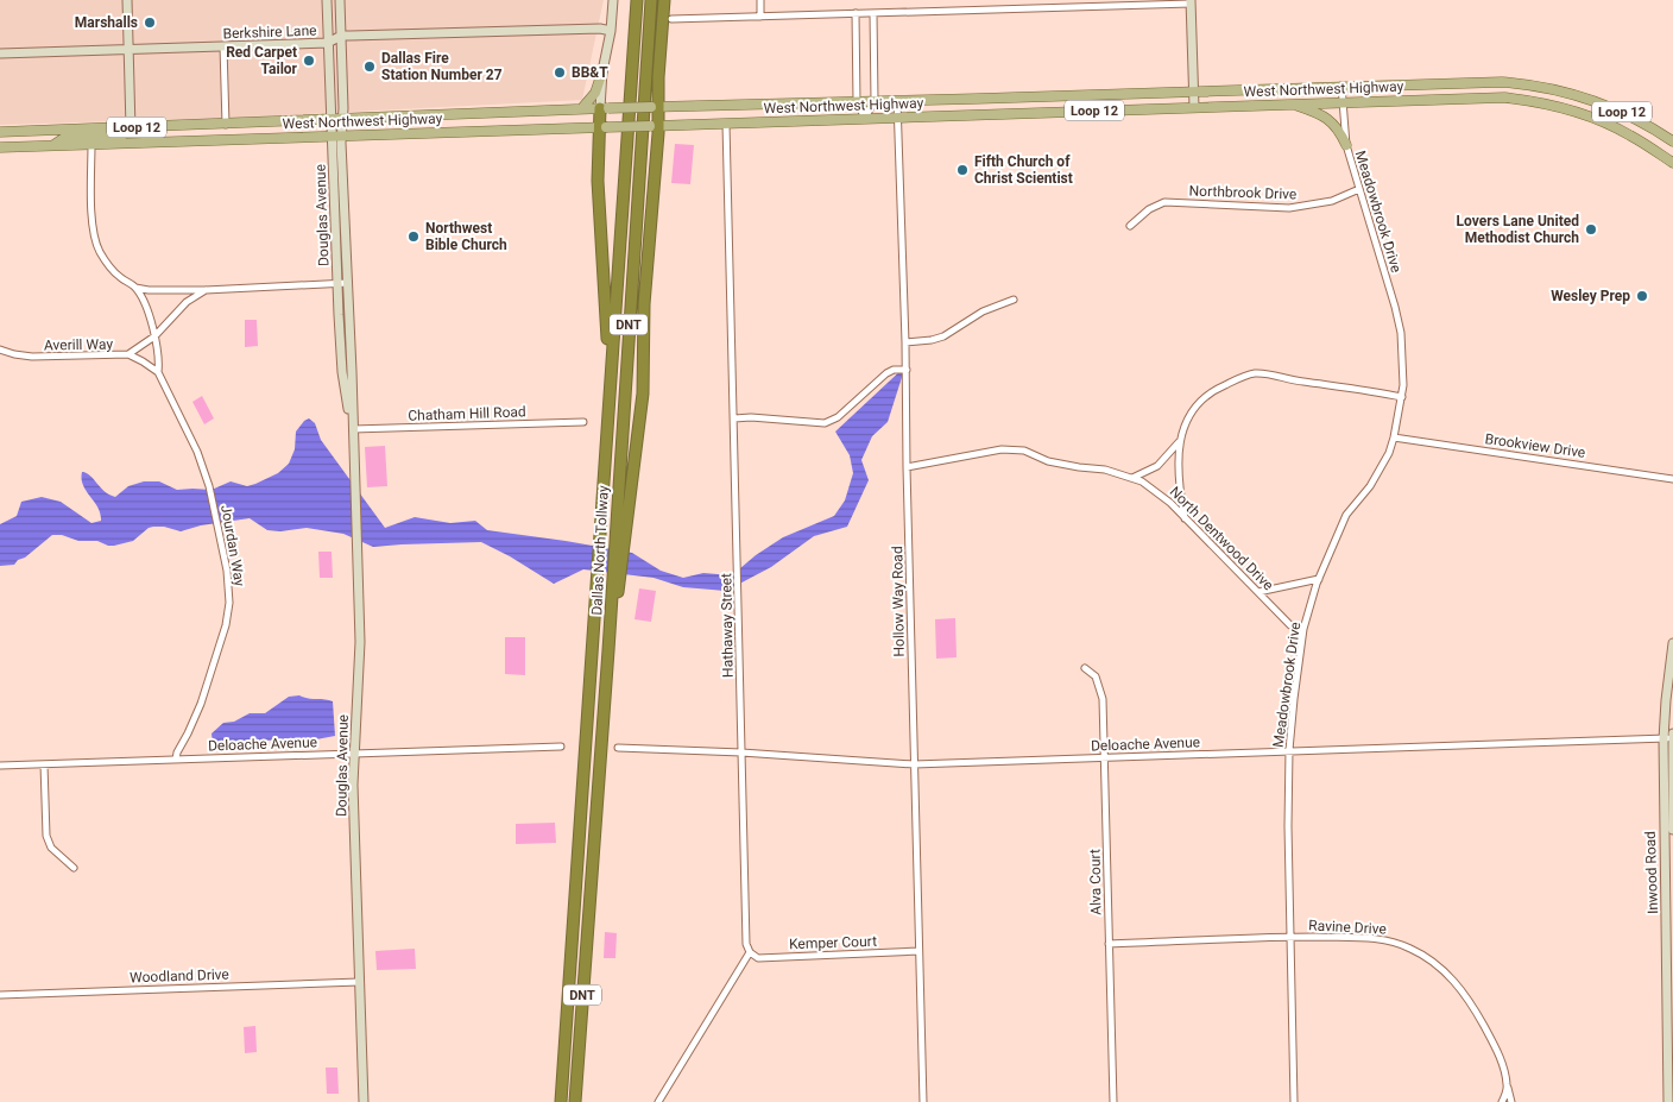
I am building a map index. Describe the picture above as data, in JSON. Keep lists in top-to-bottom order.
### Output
{
  "streets": {
    "highway": ["DNT", "Dallas North Tollway"],
    "main road": ["West Northwest Highway", "Loop 12"],
    "street": [
      "Berkshire Lane",
      "Northbrook Drive",
      "Meadowbrook Drive",
      "Douglas Avenue",
      "Averill Way",
      "Chatham Hill Road",
      "Brookview Drive",
      "North Dentwood Drive",
      "Jourdan Way",
      "Hollow Way Road",
      "Hathaway Street",
      "Deloache Avenue",
      "Inwood Road",
      "Alva Court",
      "Ravine Drive",
      "Kemper Court",
      "Woodland Drive"
    ]
  },
  "crossings": [
    ["Berkshire Lane", "Douglas Avenue"],
    ["West Northwest Highway", "Meadowbrook Drive"],
    ["West Northwest Highway", "Douglas Avenue"],
    ["West Northwest Highway", "Jourdan Way"],
    ["West Northwest Highway", "Hollow Way Road"],
    ["West Northwest Highway", "Hathaway Street"],
    ["Northbrook Drive", "Meadowbrook Drive"],
    ["Meadowbrook Drive", "Brookview Drive"],
    ["Meadowbrook Drive", "North Dentwood Drive"],
    ["Meadowbrook Drive", "Deloache Avenue"],
    ["Meadowbrook Drive", "Ravine Drive"],
    ["Douglas Avenue", "Chatham Hill Road"],
    ["Douglas Avenue", "Deloache Avenue"],
    ["Douglas Avenue", "Woodland Drive"],
    ["Averill Way", "Jourdan Way"],
    ["North Dentwood Drive", "Hollow Way Road"],
    ["Jourdan Way", "Deloache Avenue"],
    ["Hollow Way Road", "Deloache Avenue"],
    ["Hollow Way Road", "Kemper Court"],
    ["Hathaway Street", "Deloache Avenue"],
    ["Hathaway Street", "Kemper Court"],
    ["Deloache Avenue", "Inwood Road"],
    ["Deloache Avenue", "Alva Court"],
    ["Alva Court", "Ravine Drive"]
  ],
  "places": [
    "Marshalls",
    "Red Carpet Tailor",
    "Dallas Fire Station Number 27",
    "BB&T",
    "Fifth Church of Christ Scientist",
    "Lovers Lane United Methodist Church",
    "Northwest Bible Church",
    "Wesley Prep"
  ]
}
